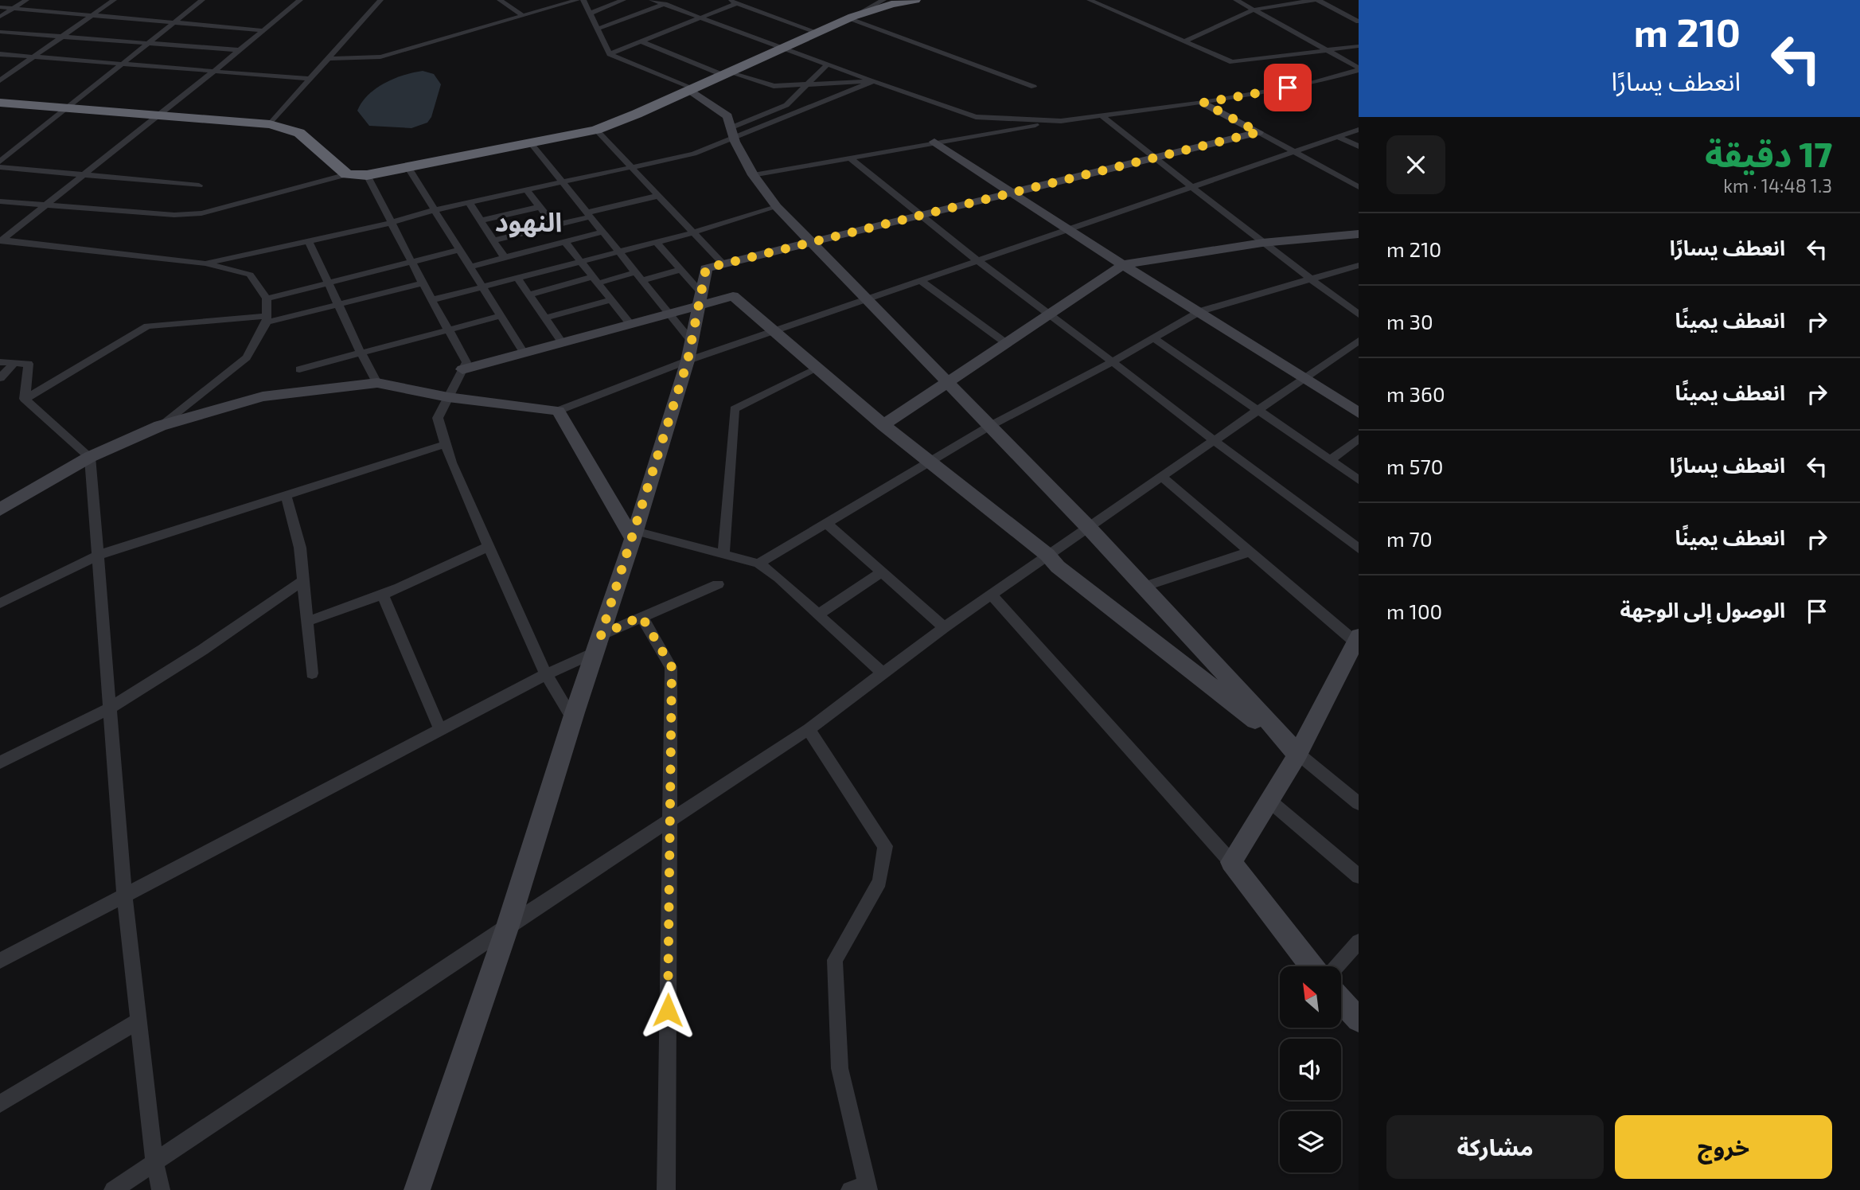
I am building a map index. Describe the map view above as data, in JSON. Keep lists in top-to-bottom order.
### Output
{
  "districts": ["النهود"],
  "north": "top left",
  "page": {
    "turn": ["210 m", "انعطف يسارًا"],
    "heading": ["17 دقيقة", "1.3 km · 14:48"],
    "list": [
      {
        "name": "انعطف يسارًا",
        "value": "210 m"
      },
      {
        "name": "انعطف يمينًا",
        "value": "30 m"
      },
      {
        "name": "انعطف يمينًا",
        "value": "360 m"
      },
      {
        "name": "انعطف يسارًا",
        "value": "570 m"
      },
      {
        "name": "انعطف يمينًا",
        "value": "70 m"
      },
      {
        "name": "الوصول إلى الوجهة",
        "value": "100 m"
      }
    ],
    "buttons": ["خروج", "مشاركة"]
  }
}
